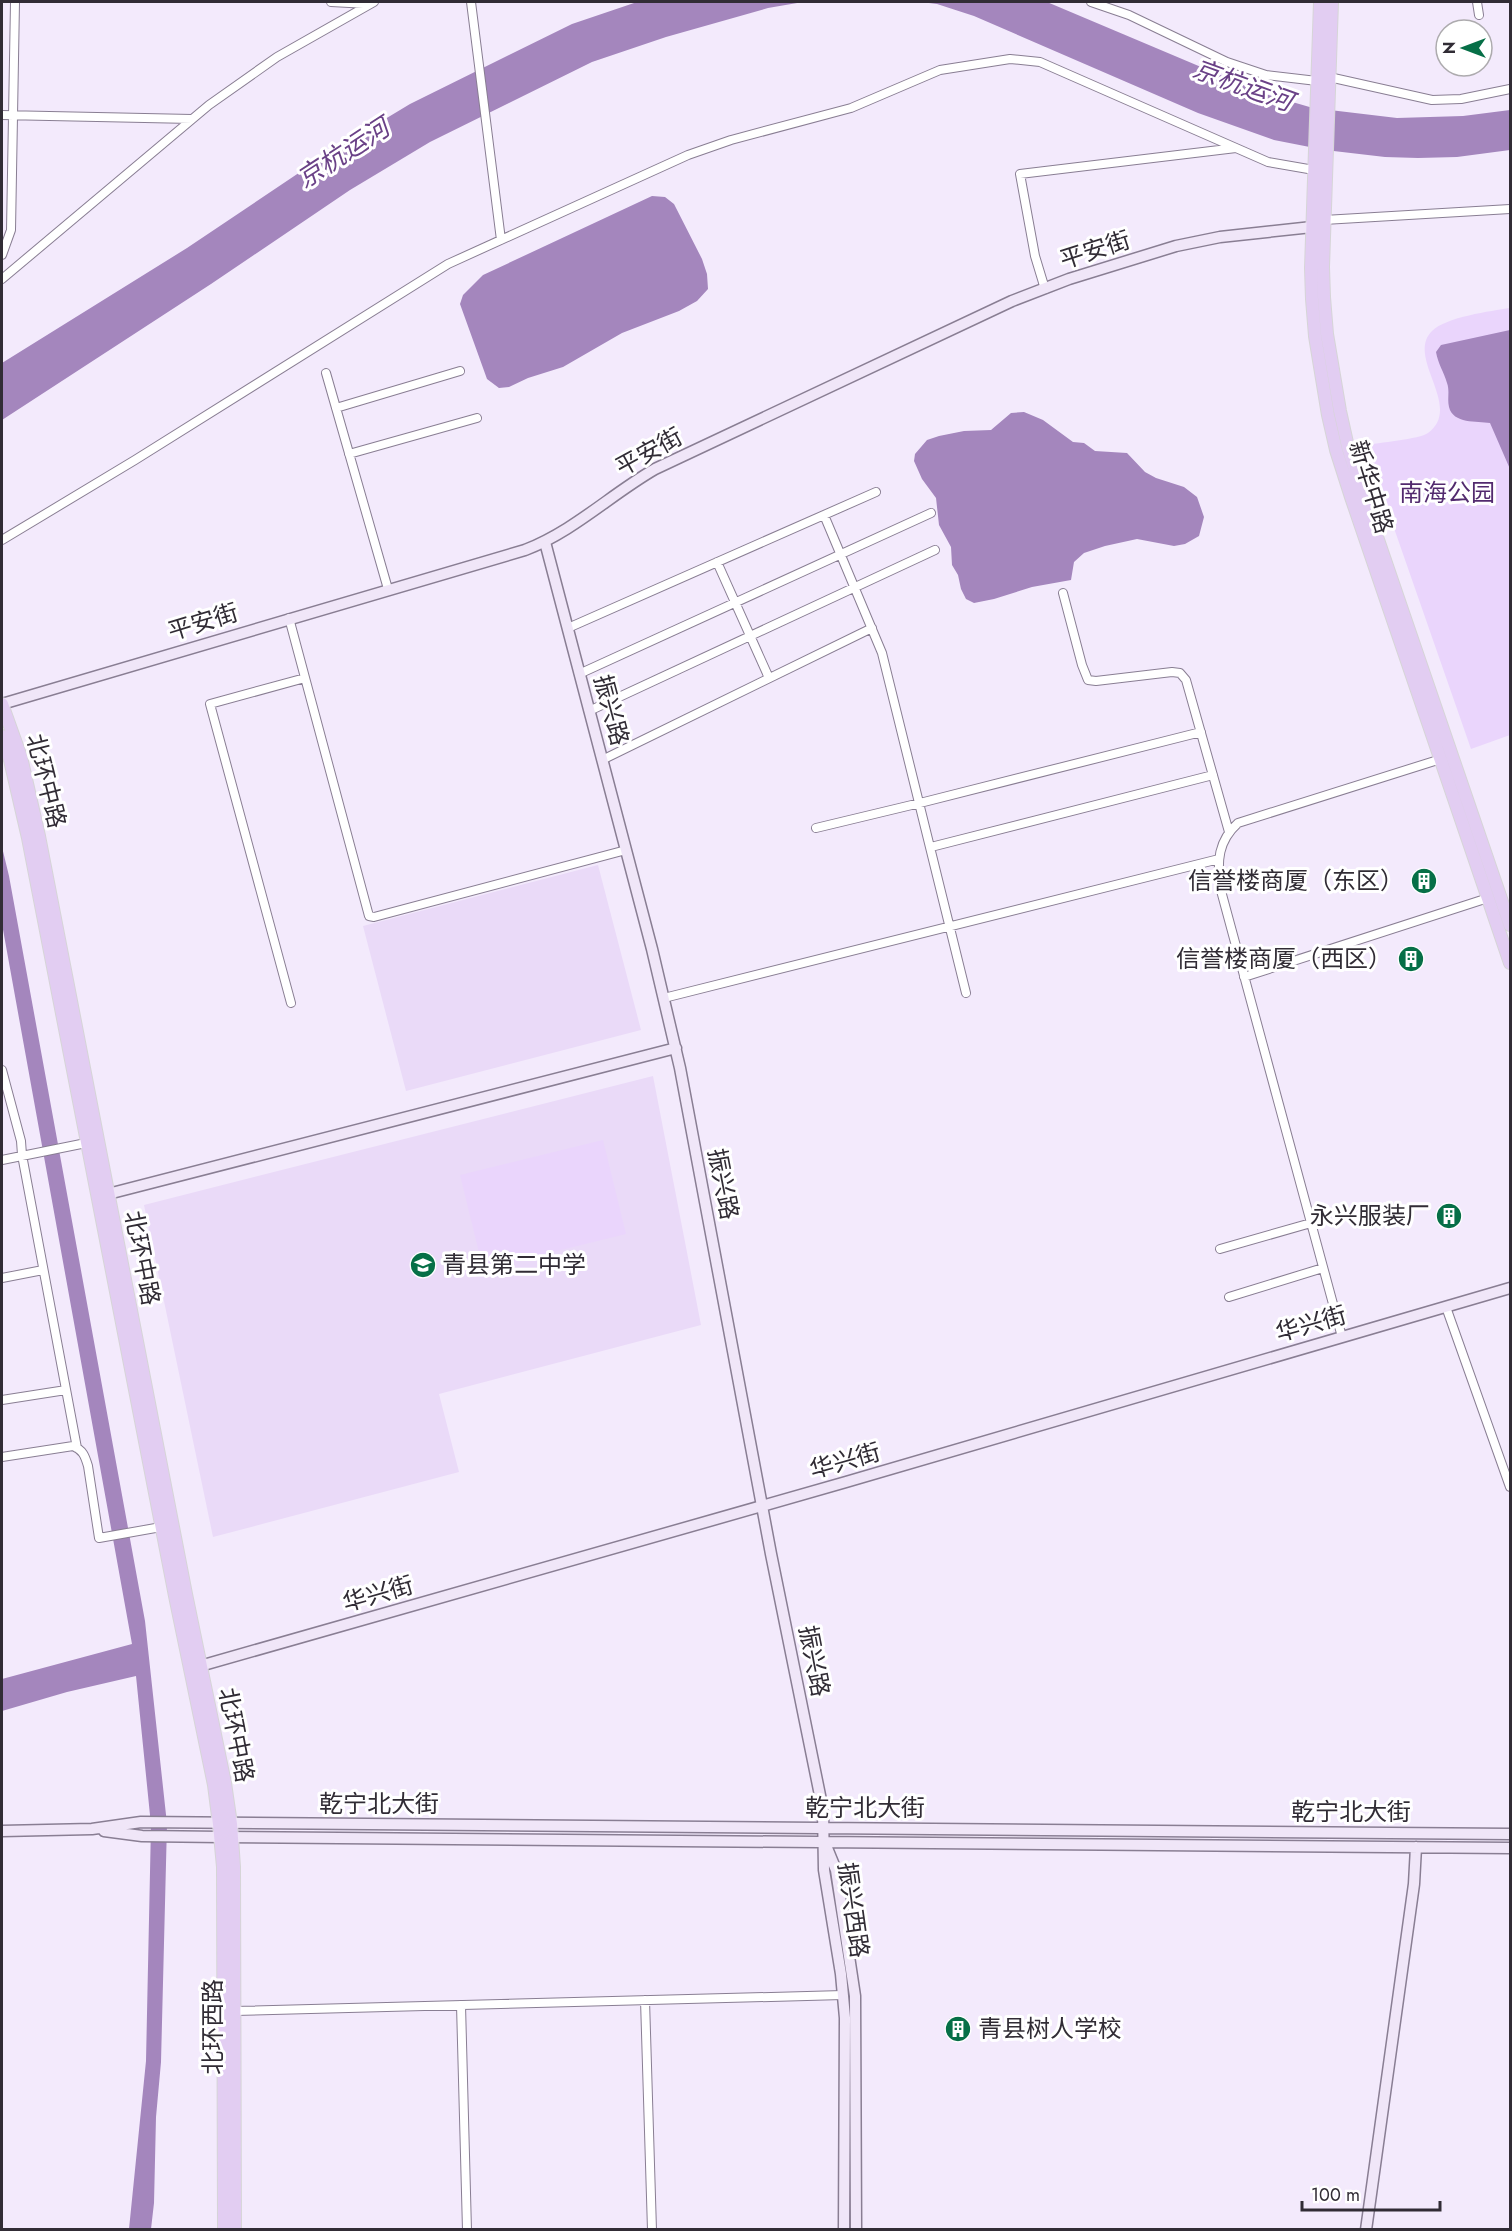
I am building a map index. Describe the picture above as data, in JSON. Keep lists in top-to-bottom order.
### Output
{
  "streets": {
    "main road": ["新华中路", "北环中路", "北环西路"],
    "street": [
      "平安街",
      "振兴路",
      "华兴街",
      "乾宁北大街",
      "振兴西路"
    ]
  },
  "crossings": [
    ["平安街", "新华中路"],
    ["平安街", "振兴路"],
    ["平安街", "北环中路"],
    ["振兴路", "华兴街"],
    ["振兴路", "乾宁北大街"],
    ["振兴路", "振兴西路"],
    ["北环中路", "华兴街"],
    ["北环中路", "乾宁北大街"],
    ["北环中路", "北环西路"],
    ["乾宁北大街", "振兴西路"],
    ["乾宁北大街", "北环西路"]
  ],
  "water": ["京杭运河"],
  "parks": ["南海公园"],
  "places": {
    "building": [
      "信誉楼商厦（东区）",
      "信誉楼商厦（西区）",
      "永兴服装厂",
      "青县树人学校"
    ],
    "school or university": ["青县第二中学"]
  },
  "scale_bar": "100 m",
  "north": "left"
}
